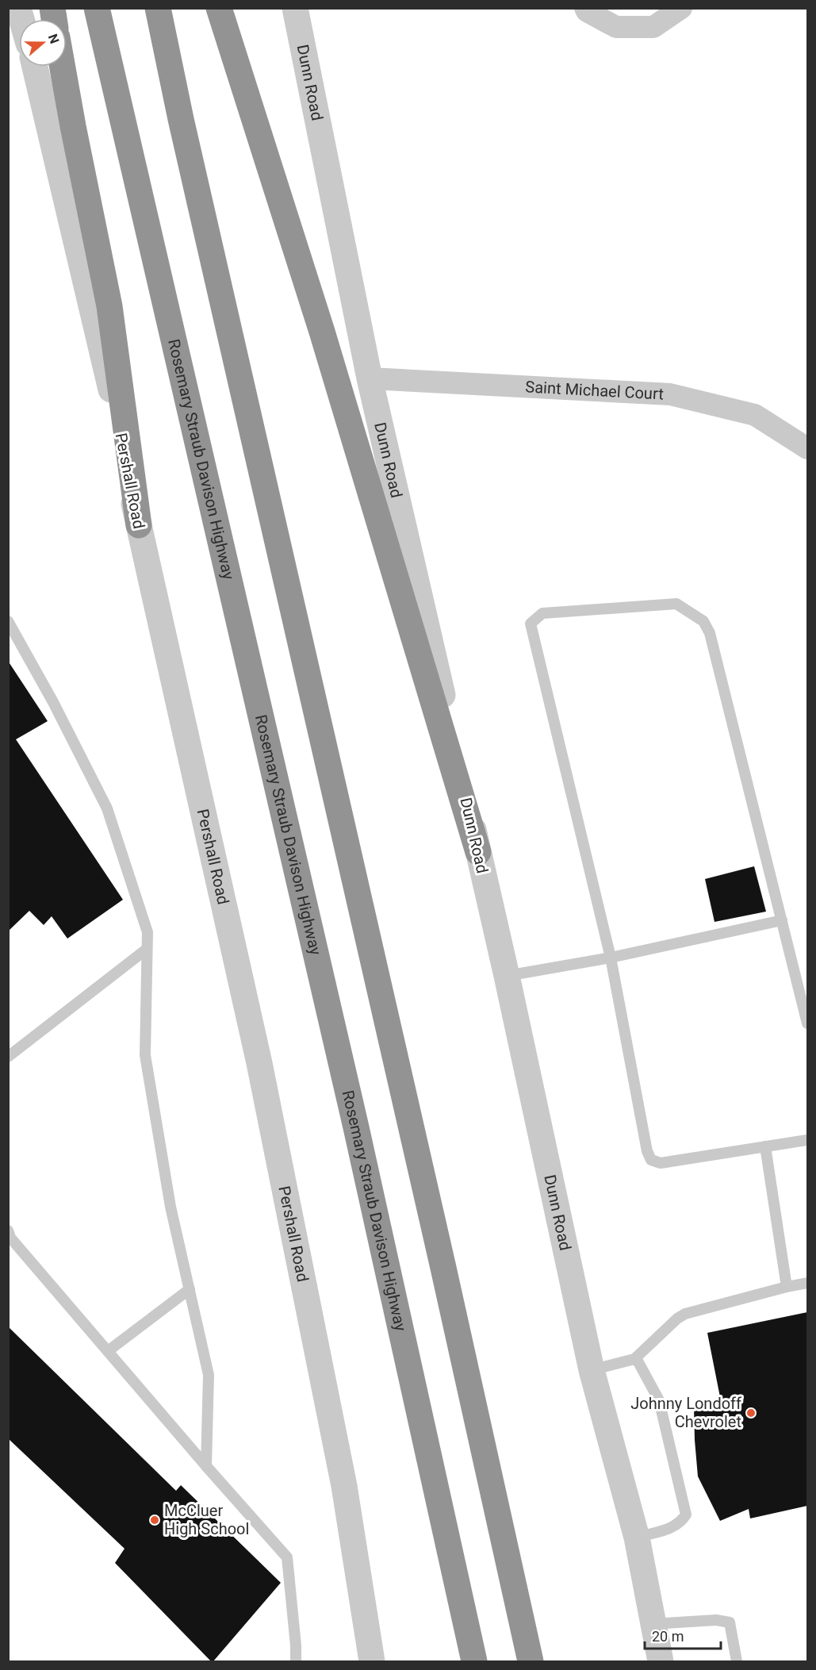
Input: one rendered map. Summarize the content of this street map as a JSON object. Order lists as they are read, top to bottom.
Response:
{
  "streets": {
    "highway": ["Rosemary Straub Davison Highway"],
    "street": ["Dunn Road", "Saint Michael Court", "Pershall Road"]
  },
  "crossings": [
    ["Dunn Road", "Saint Michael Court"]
  ],
  "places": ["Johnny Londoff Chevrolet", "McCluer High School"],
  "scale_bar": "20 m",
  "north": "right"
}
